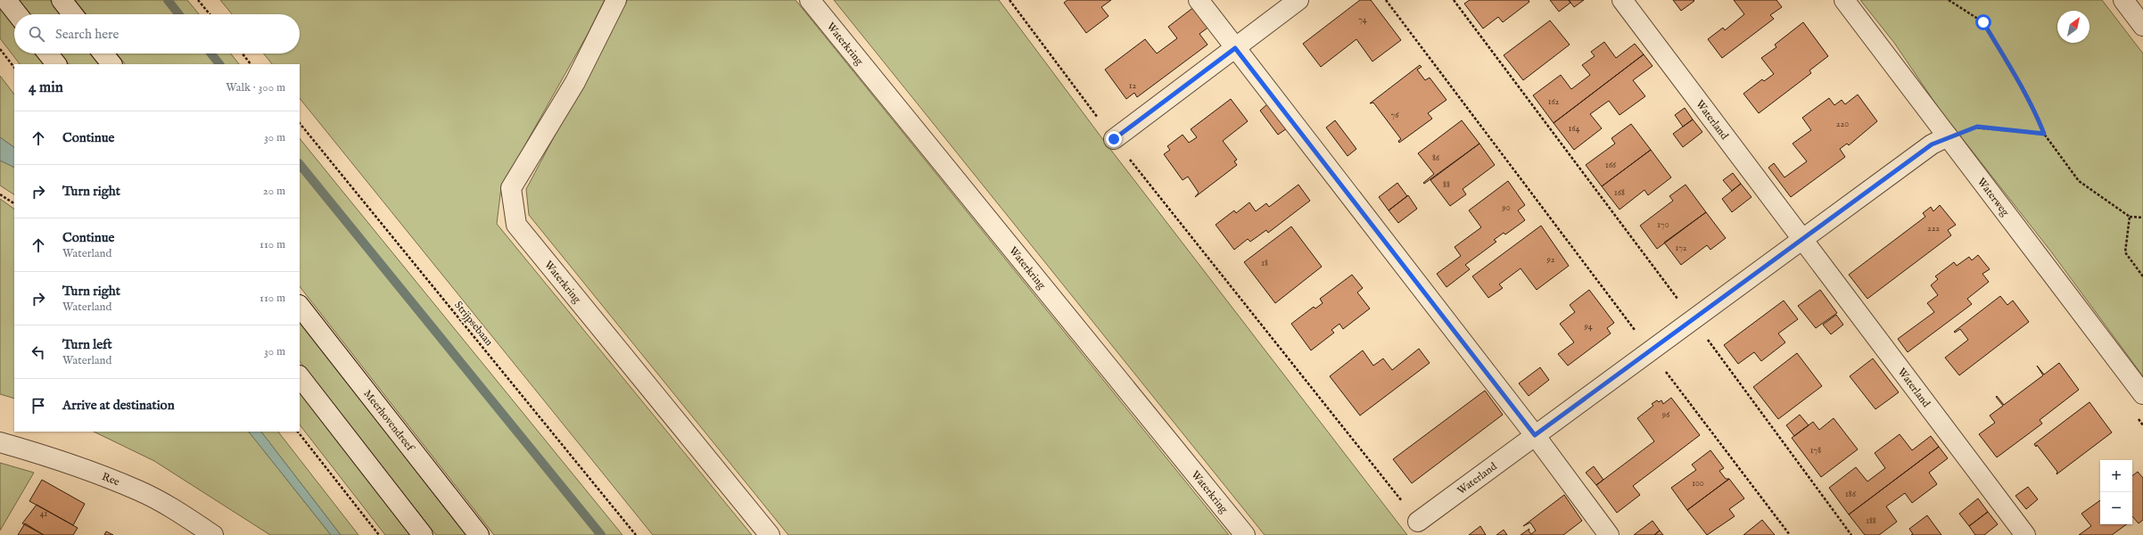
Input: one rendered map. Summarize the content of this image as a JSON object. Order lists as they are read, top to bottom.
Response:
{
  "streets": {
    "street": [
      "Waterkring",
      "Waterland",
      "Waterweg",
      "Meerhovendreef",
      "Ree"
    ],
    "path": ["Strijpsebaan"]
  },
  "crossings": [
    ["Waterland", "Waterweg"]
  ],
  "house_numbers": [
    "74",
    "12",
    "162",
    "76",
    "220",
    "164",
    "86",
    "166",
    "88",
    "168",
    "90",
    "170",
    "222",
    "172",
    "92",
    "18",
    "94",
    "96",
    "178",
    "100",
    "186",
    "41",
    "188"
  ],
  "north": "top right",
  "page": {
    "search": "Search here",
    "heading": ["4 min", "Walk · 300 m"],
    "list": [
      ["Continue", "30 m"],
      ["Turn right", "20 m"],
      ["Continue", "Waterland", "110 m"],
      ["Turn right", "Waterland", "110 m"],
      ["Turn left", "Waterland", "30 m"],
      "Arrive at destination"
    ],
    "map_buttons": ["+", "−"]
  }
}
